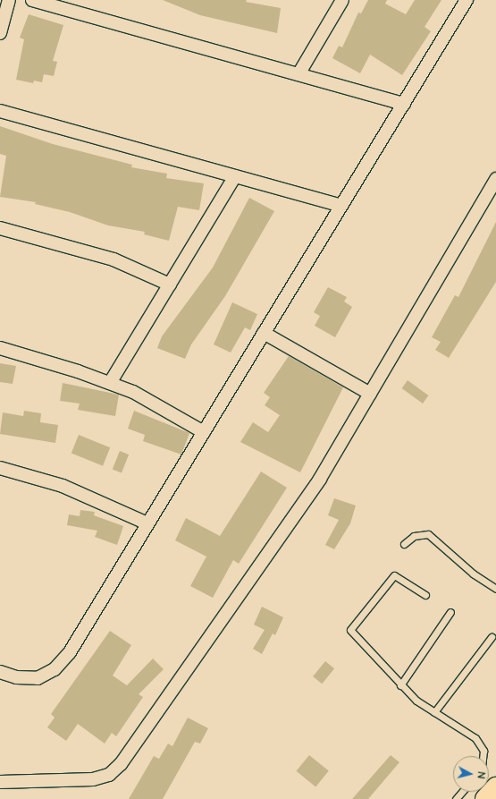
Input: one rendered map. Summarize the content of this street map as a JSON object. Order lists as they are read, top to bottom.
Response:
{
  "north": "right"
}
